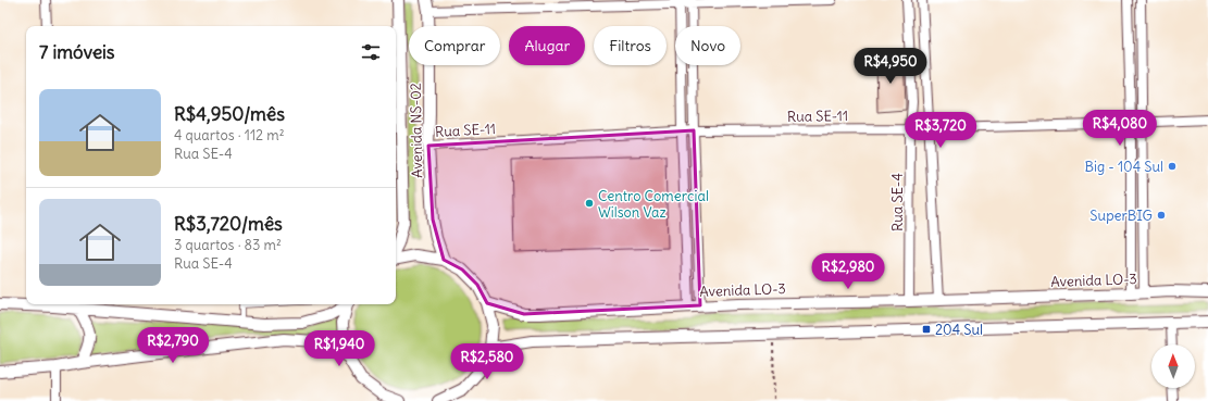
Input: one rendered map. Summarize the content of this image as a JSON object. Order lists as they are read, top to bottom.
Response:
{
  "streets": {
    "street": [
      "Rua SE-11",
      "Avenida NS-02",
      "Rua SE-4",
      "Avenida LO-3"
    ]
  },
  "crossings": [
    ["Rua SE-11", "Avenida NS-02"],
    ["Rua SE-11", "Rua SE-4"],
    ["Rua SE-4", "Avenida LO-3"]
  ],
  "places": {
    "other": ["Big - 104 Sul", "Centro Comercial Wilson Vaz", "SuperBIG"],
    "transit": ["204 Sul"]
  },
  "north": "top",
  "page": {
    "chip": [
      "Comprar",
      "Alugar",
      "Filtros",
      "Novo"
    ],
    "heading": "7 imóveis",
    "price": [
      "R$4,950",
      "R$4,080",
      "R$3,720",
      "R$2,980",
      "R$2,790",
      "R$1,940",
      "R$2,580"
    ],
    "list": [
      {
        "name": "R$4,950/mês",
        "note": "4 quartos · 112 m² · Rua SE-4"
      },
      {
        "name": "R$3,720/mês",
        "note": "3 quartos · 83 m² · Rua SE-4"
      }
    ]
  }
}
